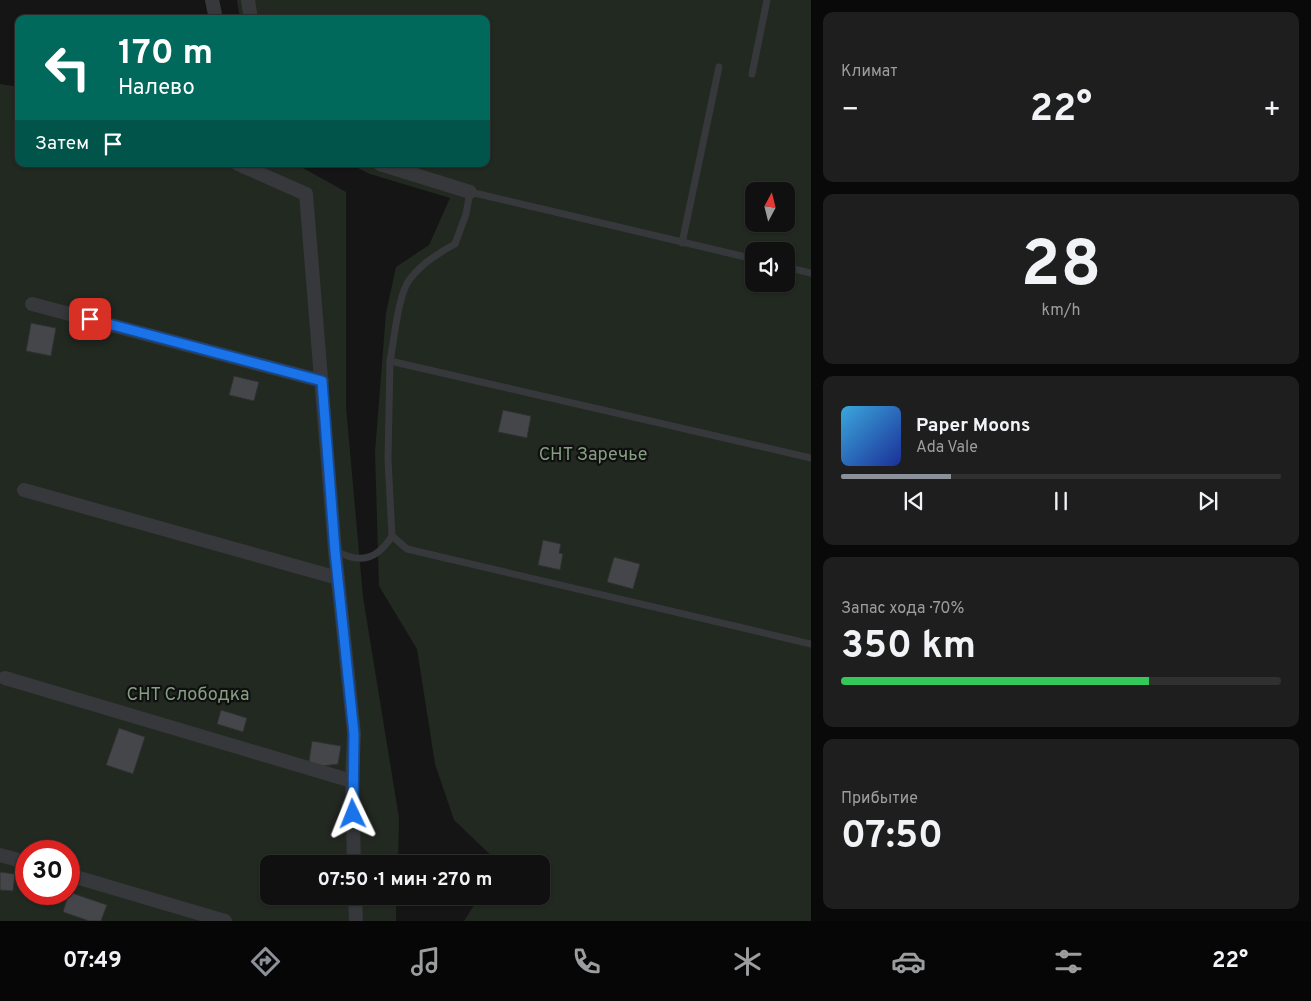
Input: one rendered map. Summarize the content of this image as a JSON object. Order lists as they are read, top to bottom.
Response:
{
  "parks": ["СНТ Заречье", "СНТ Слободка"],
  "north": "top",
  "page": {
    "tile": [
      "Климат",
      ["28", "km/h"],
      ["Запас хода · 70%", "350 km"],
      ["Прибытие", "07:50"]
    ],
    "turn": ["170 m", "Налево"],
    "heat": ["−", "22°", "+"],
    "then": "Затем",
    "song": ["Paper Moons", "Ada Vale"],
    "limit": "30",
    "trip": "07:50 · 1 мин · 270 m",
    "tabs": ["07:49", "22°"]
  }
}
